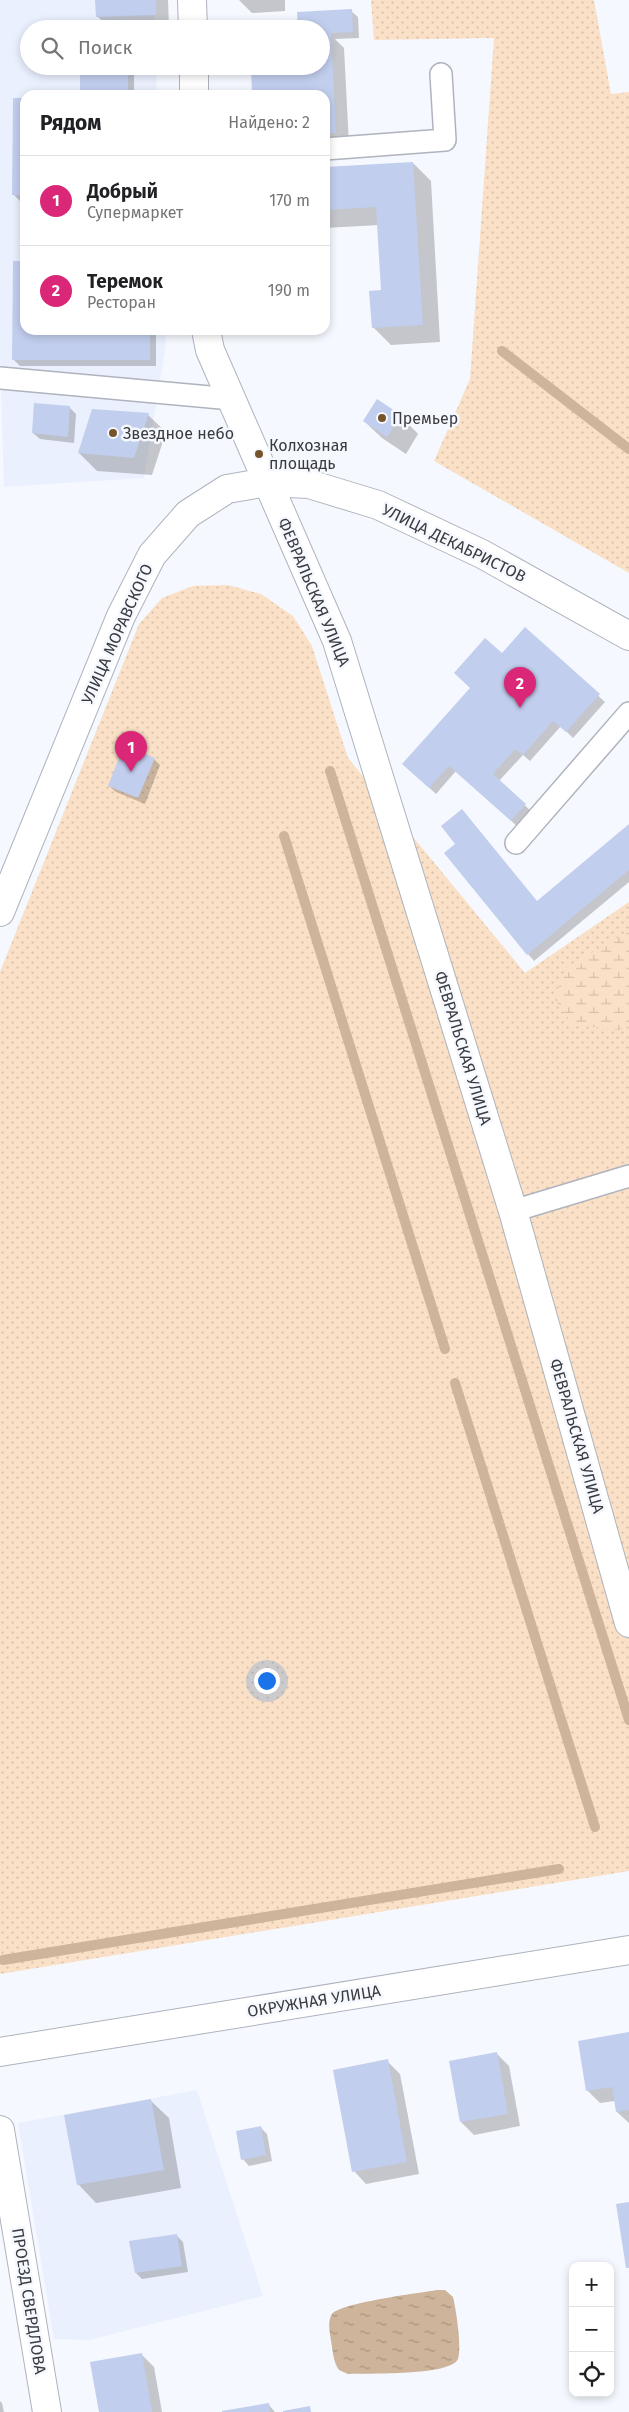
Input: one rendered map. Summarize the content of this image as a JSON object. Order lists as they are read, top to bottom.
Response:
{
  "streets": {
    "street": [
      "УЛИЦА ДЕКАБРИСТОВ",
      "ФЕВРАЛЬСКАЯ УЛИЦА",
      "УЛИЦА МОРАВСКОГО",
      "ОКРУЖНАЯ УЛИЦА",
      "ПРОЕЗД СВЕРДЛОВА"
    ]
  },
  "crossings": [
    ["УЛИЦА ДЕКАБРИСТОВ", "ФЕВРАЛЬСКАЯ УЛИЦА"],
    ["УЛИЦА ДЕКАБРИСТОВ", "УЛИЦА МОРАВСКОГО"],
    ["ФЕВРАЛЬСКАЯ УЛИЦА", "УЛИЦА МОРАВСКОГО"]
  ],
  "places": ["Премьер", "Звездное небо", "Колхозная площадь"],
  "page": {
    "search": "Поиск",
    "heading": ["Рядом", "Найдено: 2"],
    "list": [
      {
        "mark": "1",
        "name": "Добрый",
        "note": "Супермаркет",
        "value": "170 m"
      },
      {
        "mark": "2",
        "name": "Теремок",
        "note": "Ресторан",
        "value": "190 m"
      }
    ],
    "pins": ["2", "1"],
    "map_buttons": ["+", "−"]
  }
}
